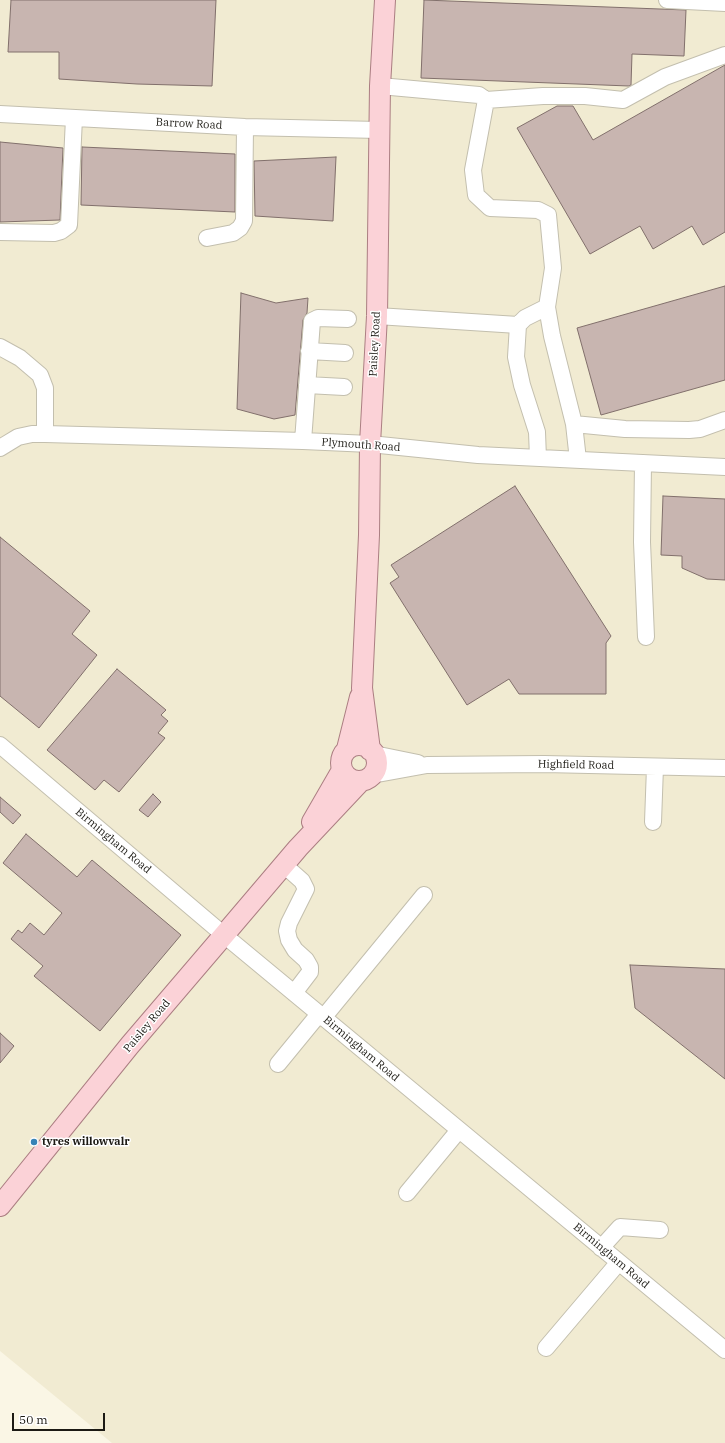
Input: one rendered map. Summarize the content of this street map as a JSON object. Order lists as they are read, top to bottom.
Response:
{
  "streets": {
    "main road": ["Paisley Road"],
    "street": [
      "Barrow Road",
      "Plymouth Road",
      "Highfield Road",
      "Birmingham Road"
    ]
  },
  "crossings": [
    ["Barrow Road", "Paisley Road"],
    ["Paisley Road", "Plymouth Road"],
    ["Paisley Road", "Highfield Road"],
    ["Paisley Road", "Birmingham Road"]
  ],
  "places": ["tyres willowvalr"],
  "scale_bar": "50 m"
}
